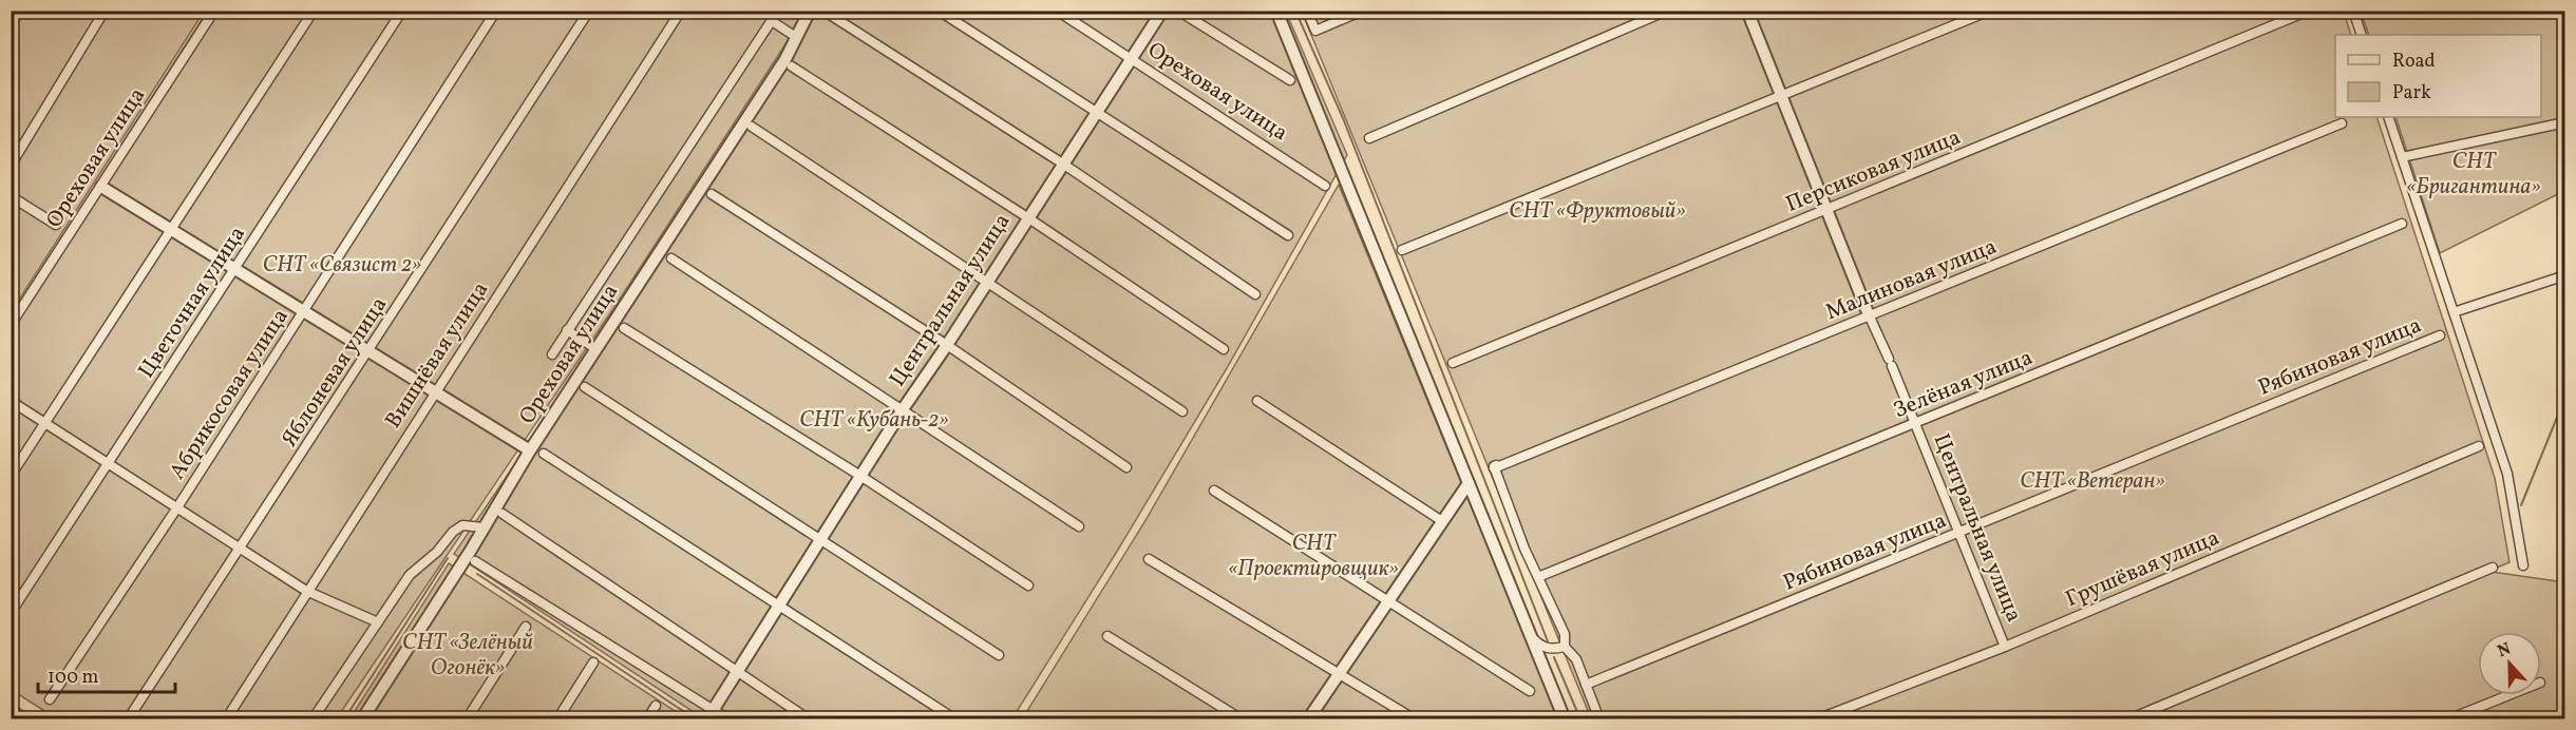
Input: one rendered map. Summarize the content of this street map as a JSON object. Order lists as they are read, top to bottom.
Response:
{
  "streets": {
    "street": [
      "Ореховая улица",
      "Персиковая улица",
      "Малиновая улица",
      "Центральная улица",
      "Цветочная улица",
      "Вишнёвая улица",
      "Рябиновая улица",
      "Яблоневая улица",
      "Зелёная улица",
      "Абрикосовая улица",
      "Грушёвая улица"
    ]
  },
  "crossings": [
    ["Ореховая улица", "Центральная улица"],
    ["Малиновая улица", "Центральная улица"],
    ["Центральная улица", "Рябиновая улица"],
    ["Центральная улица", "Зелёная улица"],
    ["Центральная улица", "Грушёвая улица"]
  ],
  "parks": [
    "СНТ «Бригантина»",
    "СНТ «Фруктовый»",
    "СНТ «Связист 2»",
    "СНТ «Кубань-2»",
    "СНТ «Ветеран»",
    "СНТ «Проектировщик»",
    "СНТ «Зелёный Огонёк»"
  ],
  "legend": ["Road", "Park"],
  "scale_bar": "100 m",
  "north": "top"
}
